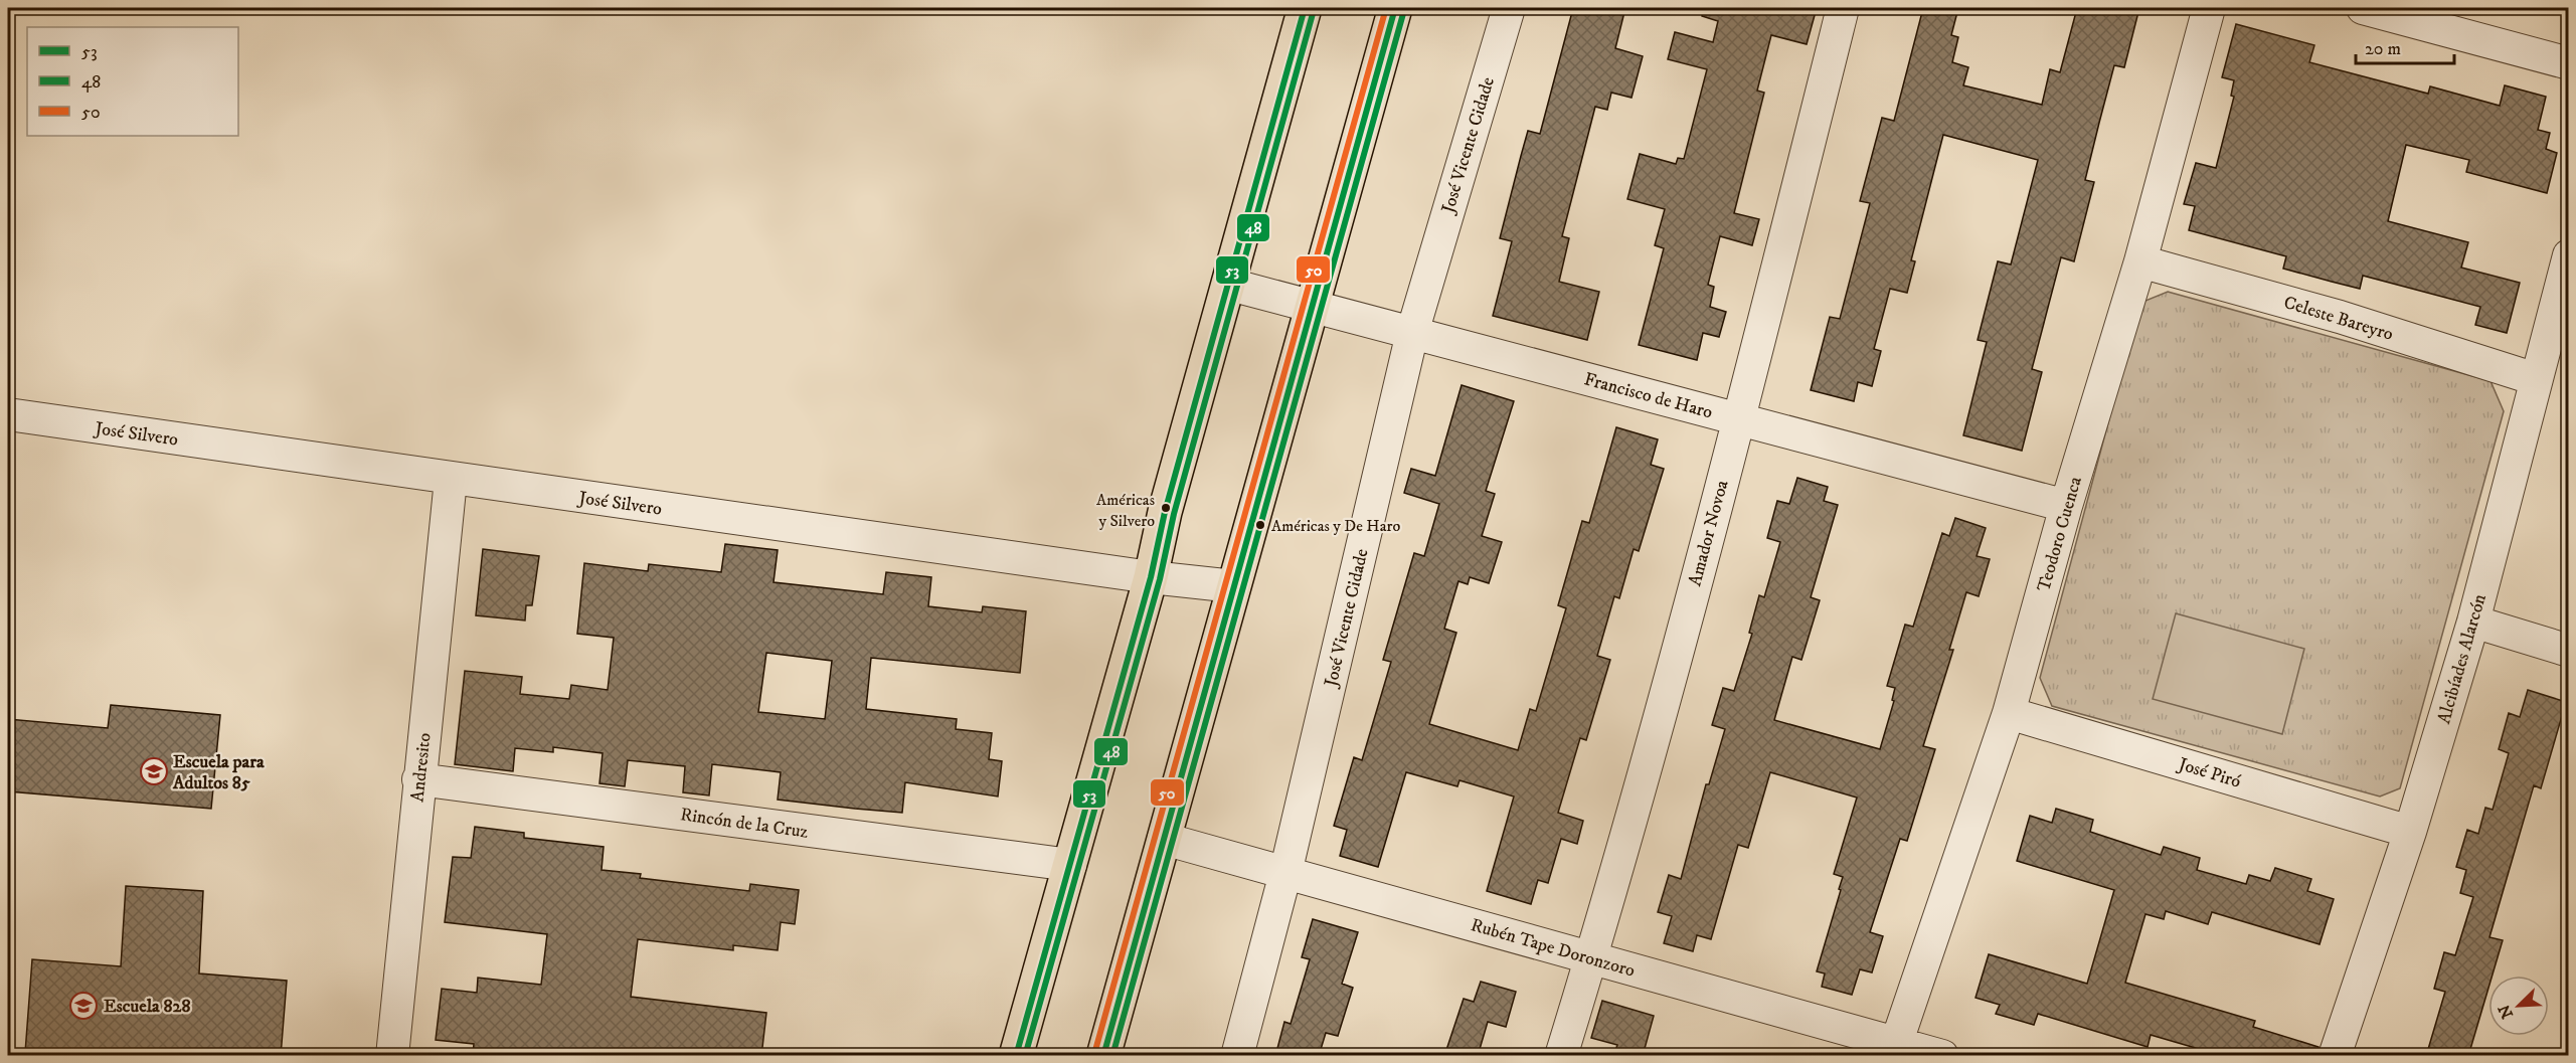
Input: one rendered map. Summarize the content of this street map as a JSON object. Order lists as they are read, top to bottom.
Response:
{
  "streets": {
    "street": [
      "José Vicente Cidade",
      "Celeste Bareyro",
      "Francisco de Haro",
      "José Silvero",
      "Amador Novoa",
      "Teodoro Cuenca",
      "Alcibíades Alarcón",
      "Andresito",
      "José Piró",
      "Rincón de la Cruz",
      "Rubén Tape Doronzoro"
    ]
  },
  "crossings": [
    ["José Vicente Cidade", "Francisco de Haro"],
    ["José Vicente Cidade", "Rubén Tape Doronzoro"],
    ["Celeste Bareyro", "Teodoro Cuenca"],
    ["Celeste Bareyro", "Alcibíades Alarcón"],
    ["Francisco de Haro", "Amador Novoa"],
    ["Francisco de Haro", "Teodoro Cuenca"],
    ["José Silvero", "Andresito"],
    ["Amador Novoa", "Rubén Tape Doronzoro"],
    ["Teodoro Cuenca", "José Piró"],
    ["Teodoro Cuenca", "Rubén Tape Doronzoro"],
    ["Alcibíades Alarcón", "José Piró"],
    ["Andresito", "Rincón de la Cruz"]
  ],
  "places": {
    "other": ["Américas y Silvero", "Américas y De Haro"],
    "school or university": ["Escuela para Adultos 85", "Escuela 828"]
  },
  "lines": ["transit line 53", "transit line 50", "transit line 48"],
  "legend": ["53", "48", "50"],
  "scale_bar": "20 m",
  "north": "bottom left"
}
